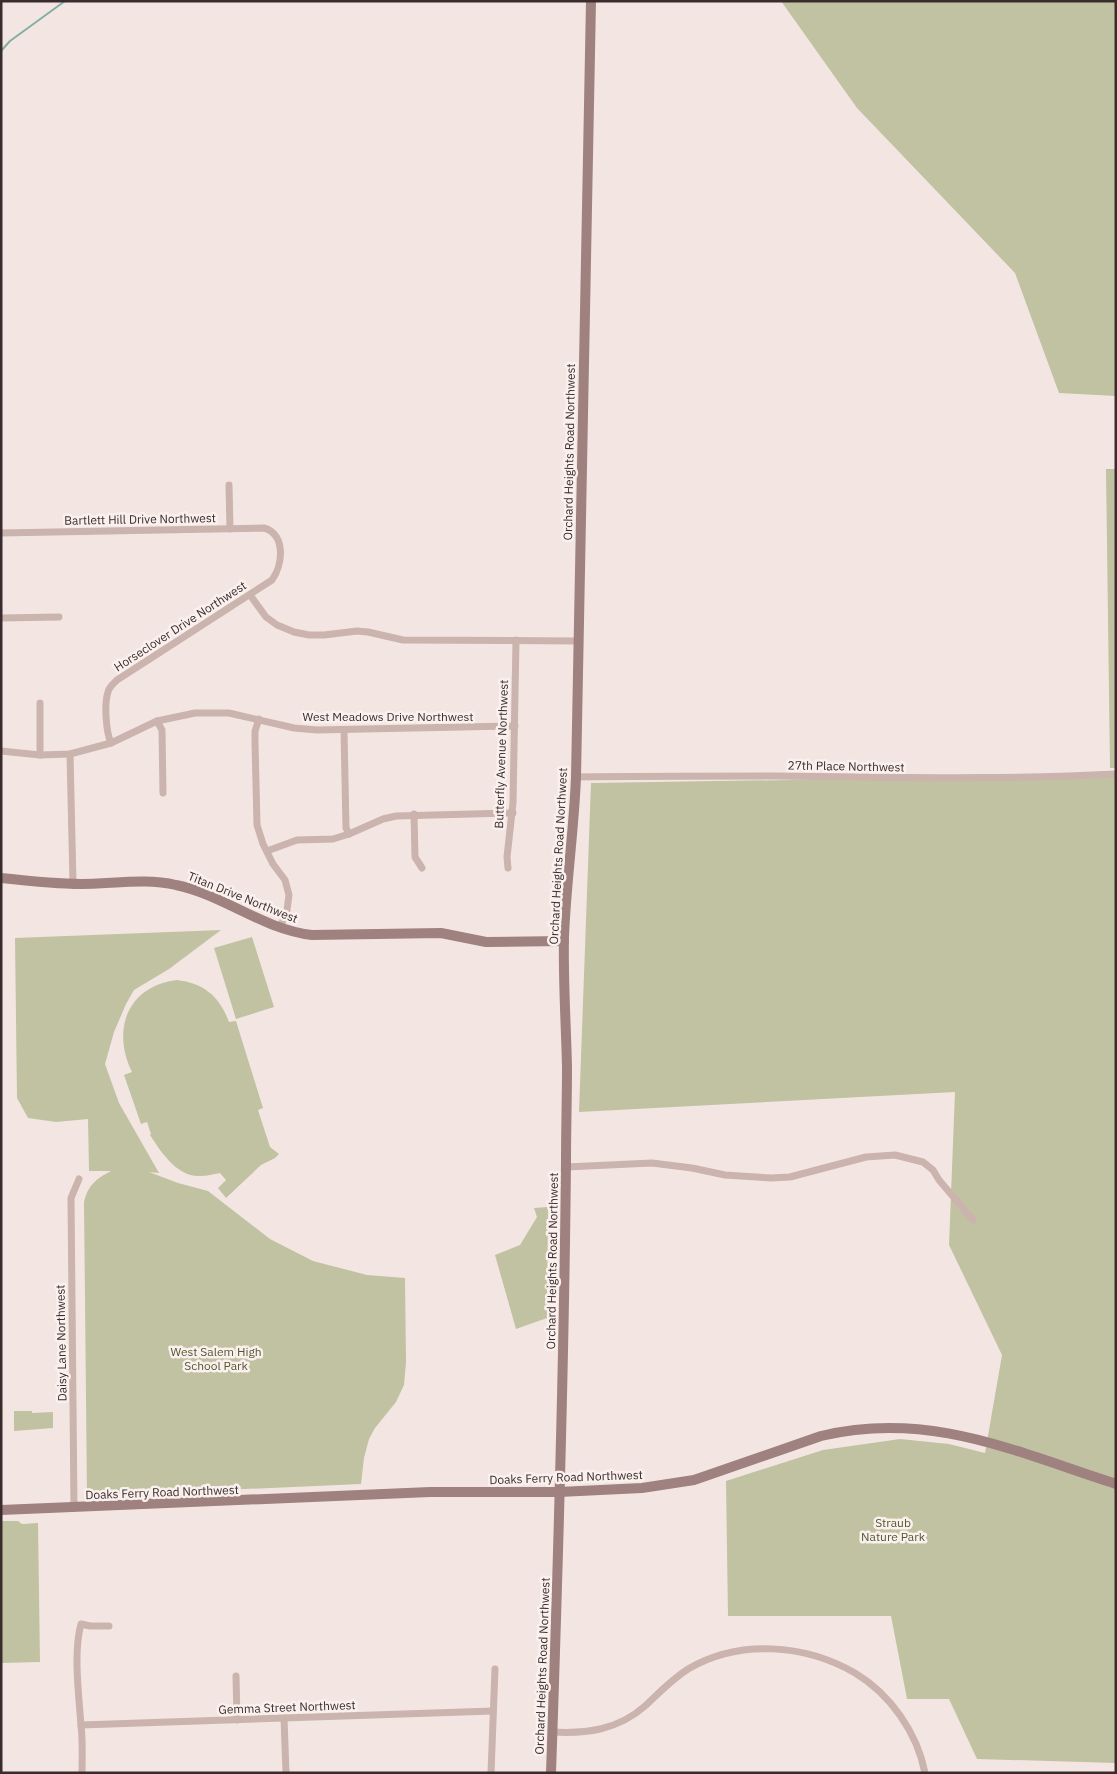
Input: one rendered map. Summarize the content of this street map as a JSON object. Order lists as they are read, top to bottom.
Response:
{
  "streets": {
    "street": [
      "Orchard Heights Road Northwest",
      "Bartlett Hill Drive Northwest",
      "Horseclover Drive Northwest",
      "West Meadows Drive Northwest",
      "Butterfly Avenue Northwest",
      "27th Place Northwest",
      "Titan Drive Northwest",
      "Daisy Lane Northwest",
      "Doaks Ferry Road Northwest",
      "Gemma Street Northwest"
    ]
  },
  "crossings": [
    ["Orchard Heights Road Northwest", "27th Place Northwest"],
    ["Orchard Heights Road Northwest", "Titan Drive Northwest"],
    ["Orchard Heights Road Northwest", "Doaks Ferry Road Northwest"],
    ["Bartlett Hill Drive Northwest", "Horseclover Drive Northwest"],
    ["Horseclover Drive Northwest", "West Meadows Drive Northwest"],
    ["West Meadows Drive Northwest", "Butterfly Avenue Northwest"],
    ["Daisy Lane Northwest", "Doaks Ferry Road Northwest"]
  ],
  "parks": ["West Salem High School Park", "Straub Nature Park"]
}
